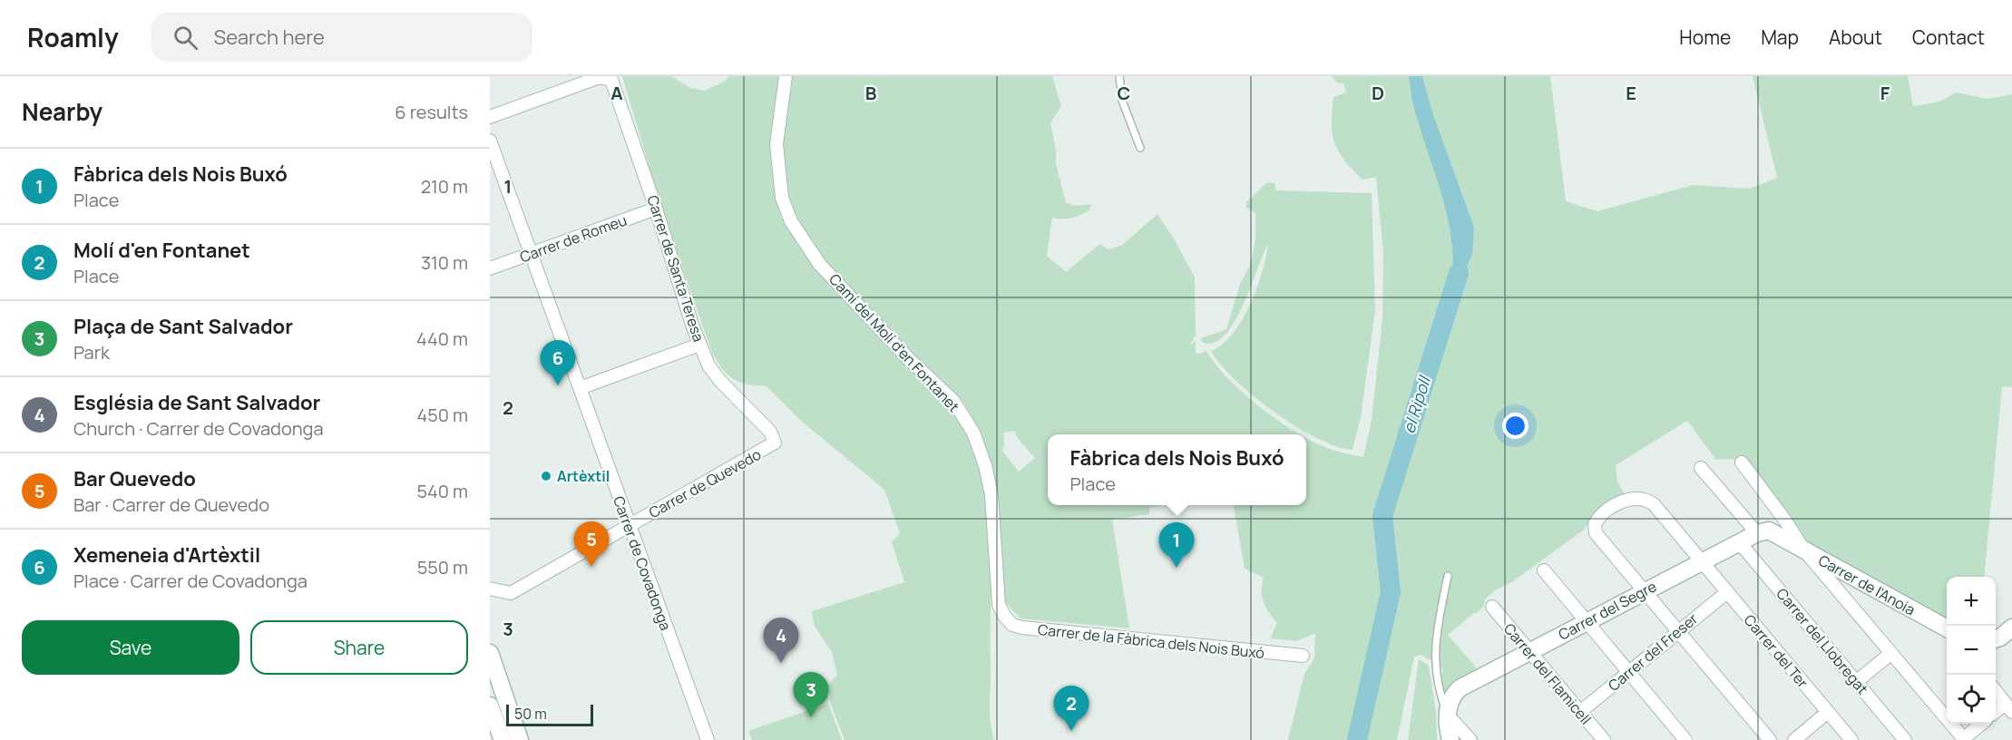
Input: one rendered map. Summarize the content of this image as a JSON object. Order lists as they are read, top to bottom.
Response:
{
  "streets": {
    "street": [
      "Carrer de Romeu",
      "Carrer de Santa Teresa",
      "Camí del Molí d'en Fontanet",
      "Carrer de Quevedo",
      "Carrer de Covadonga",
      "Carrer de l'Anoia",
      "Carrer del Segre",
      "Carrer de la Fàbrica dels Nois Buxó",
      "Carrer del Llobregat",
      "Carrer del Ter",
      "Carrer del Freser",
      "Carrer del Flamicell"
    ]
  },
  "crossings": [
    ["Carrer de Romeu", "Carrer de Santa Teresa"],
    ["Carrer de Romeu", "Carrer de Covadonga"],
    ["Carrer de Santa Teresa", "Carrer de Quevedo"],
    ["Camí del Molí d'en Fontanet", "Carrer de la Fàbrica dels Nois Buxó"],
    ["Carrer de Quevedo", "Carrer de Covadonga"],
    ["Carrer de l'Anoia", "Carrer del Segre"],
    ["Carrer del Segre", "Carrer del Llobregat"],
    ["Carrer del Segre", "Carrer del Ter"],
    ["Carrer del Segre", "Carrer del Flamicell"],
    ["Carrer del Ter", "Carrer del Freser"],
    ["Carrer del Freser", "Carrer del Flamicell"]
  ],
  "water": ["el Ripoll"],
  "places": ["Artèxtil"],
  "scale_bar": "50 m",
  "page": {
    "header": "Roamly",
    "search": "Search here",
    "nav": [
      "Home",
      "Map",
      "About",
      "Contact"
    ],
    "heading": ["Nearby", "6 results"],
    "list": [
      {
        "mark": "1",
        "name": "Fàbrica dels Nois Buxó",
        "note": "Place",
        "value": "210 m"
      },
      {
        "mark": "2",
        "name": "Molí d'en Fontanet",
        "note": "Place",
        "value": "310 m"
      },
      {
        "mark": "3",
        "name": "Plaça de Sant Salvador",
        "note": "Park",
        "value": "440 m"
      },
      {
        "mark": "4",
        "name": "Església de Sant Salvador",
        "note": "Church · Carrer de Covadonga",
        "value": "450 m"
      },
      {
        "mark": "5",
        "name": "Bar Quevedo",
        "note": "Bar · Carrer de Quevedo",
        "value": "540 m"
      },
      {
        "mark": "6",
        "name": "Xemeneia d'Artèxtil",
        "note": "Place · Carrer de Covadonga",
        "value": "550 m"
      }
    ],
    "pins": [
      "6",
      "5",
      "1",
      "4",
      "3",
      "2"
    ],
    "popup": ["Fàbrica dels Nois Buxó", "Place"],
    "map_buttons": ["+", "−"],
    "buttons": ["Save", "Share"],
    "scale": "50 m"
  },
  "grid": {
    "columns": [
      "A",
      "B",
      "C",
      "D",
      "E",
      "F"
    ],
    "rows": ["1", "2", "3"]
  }
}
